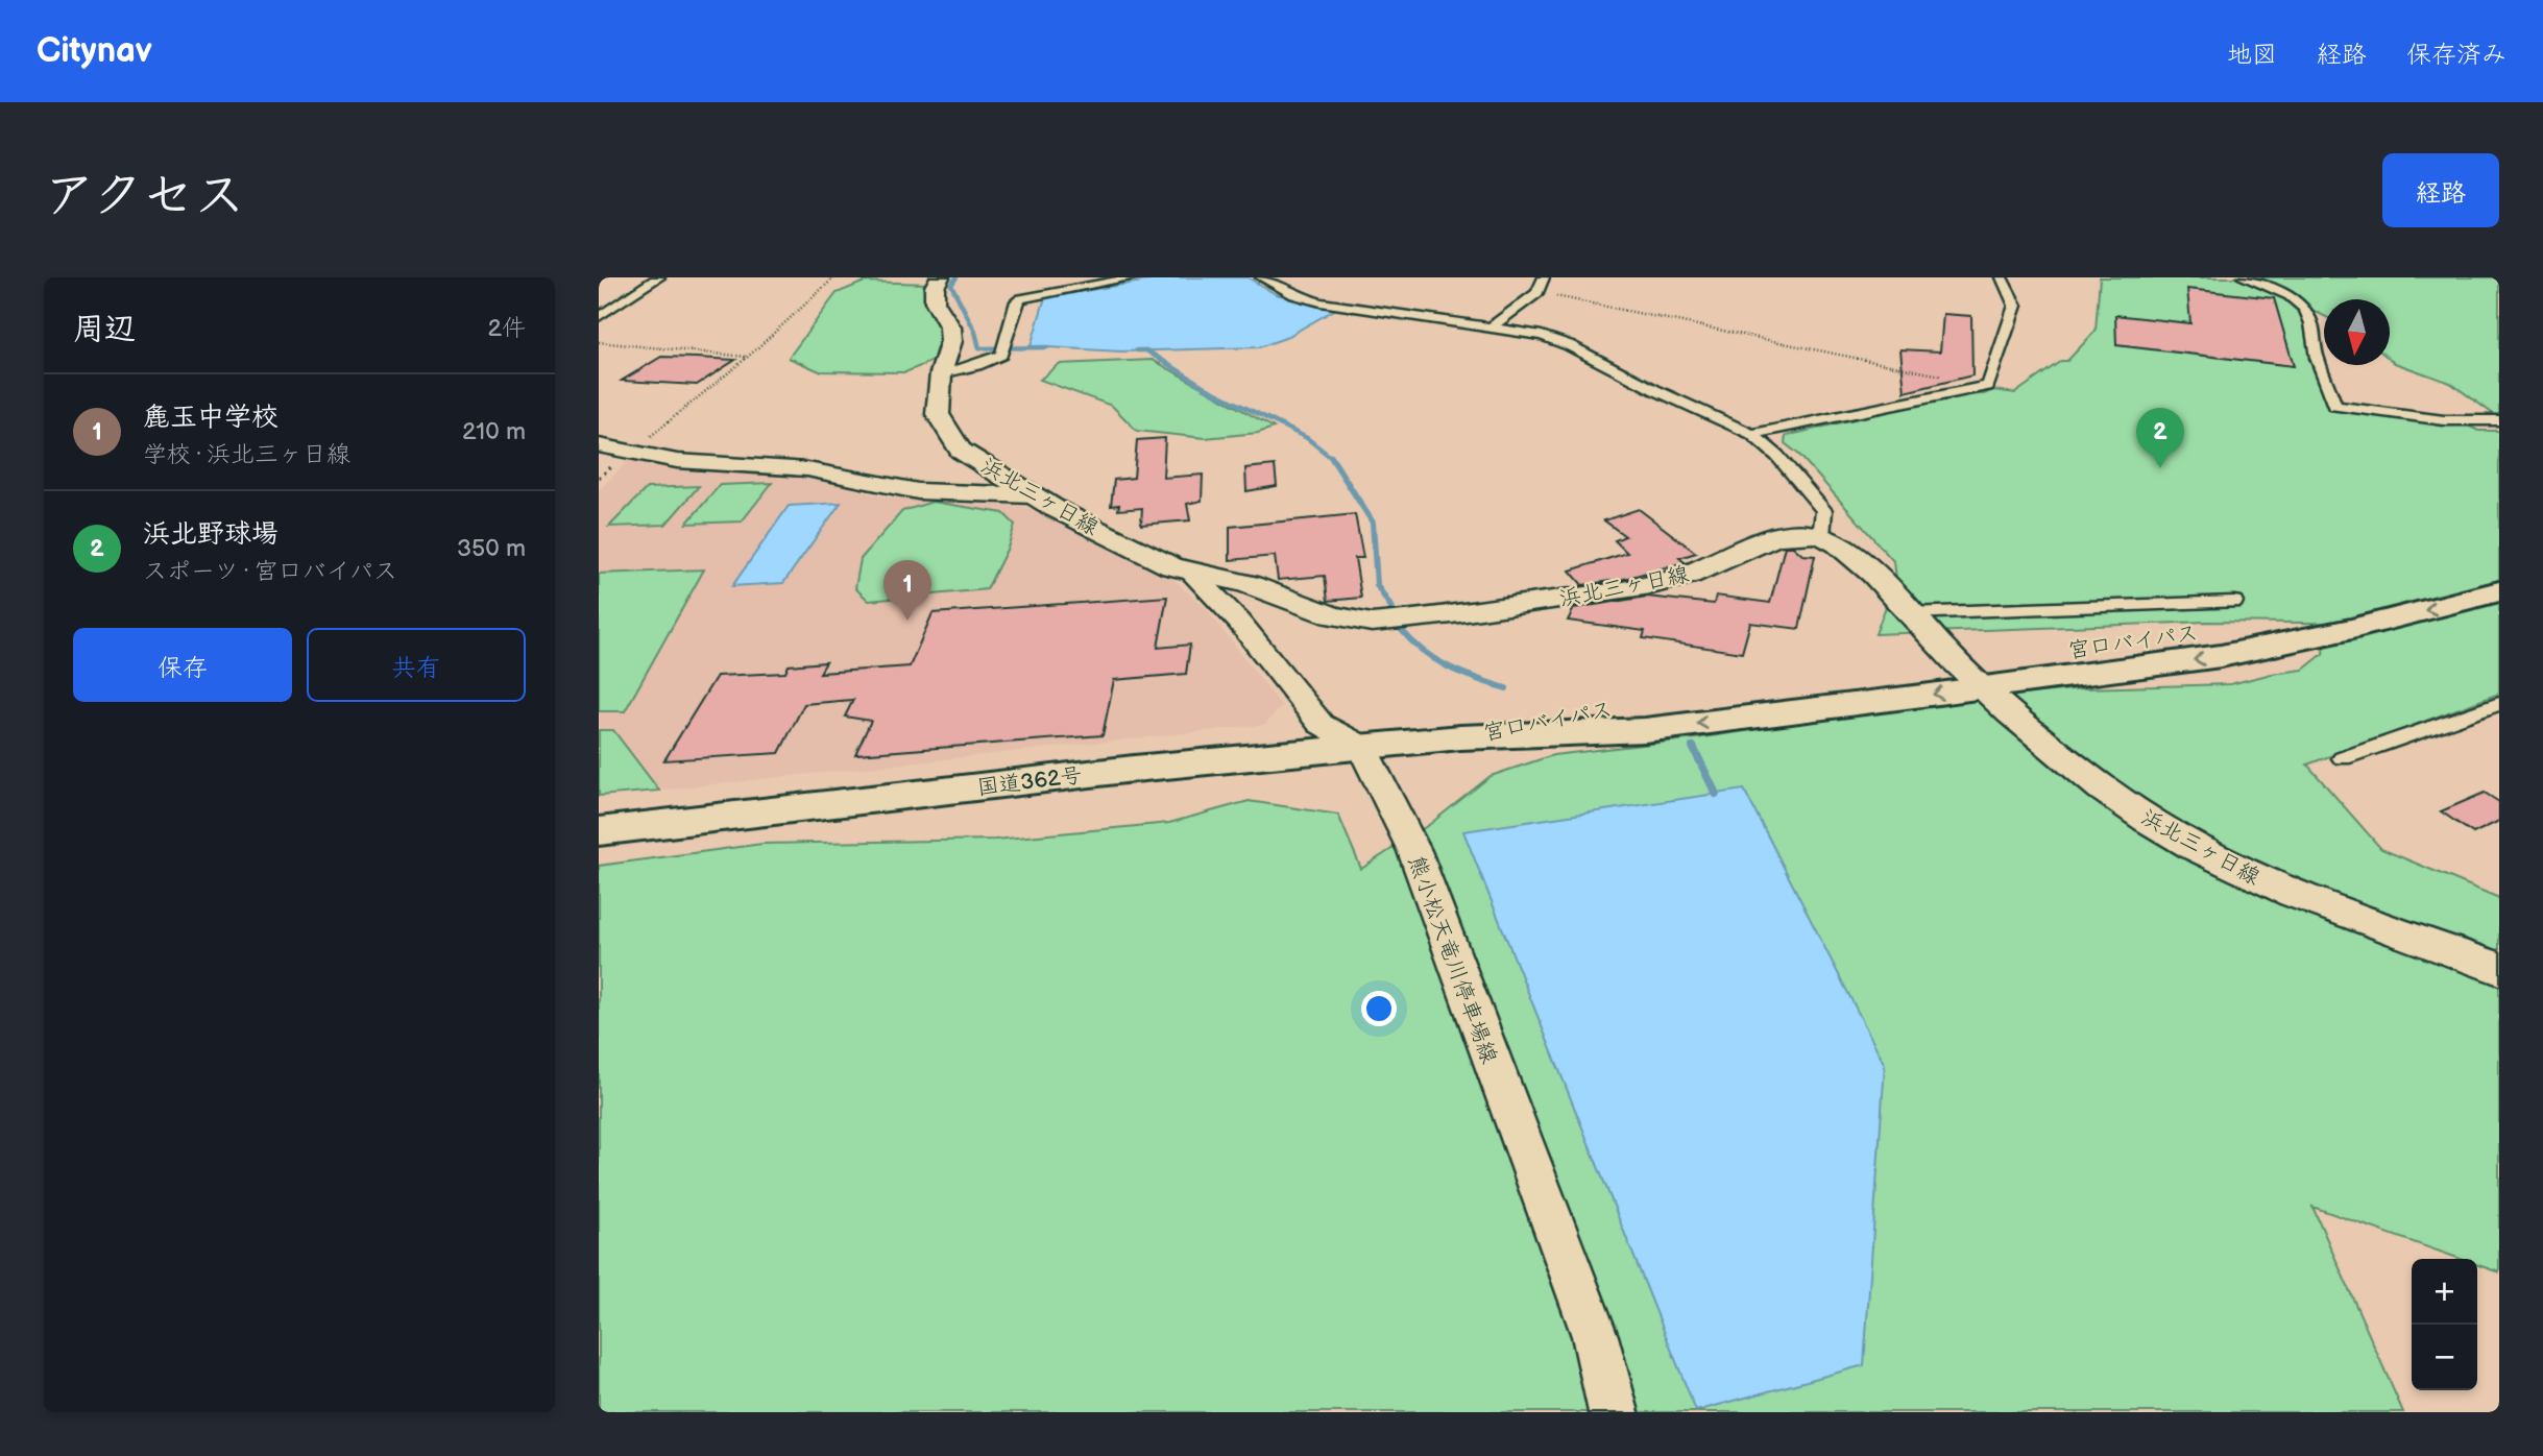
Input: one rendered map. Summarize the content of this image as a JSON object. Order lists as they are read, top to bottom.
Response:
{
  "streets": {
    "highway": ["宮口バイパス", "国道362号"],
    "main road": ["浜北三ヶ日線", "熊小松天竜川停車場線"]
  },
  "crossings": [
    ["浜北三ヶ日線", "宮口バイパス"],
    ["宮口バイパス", "国道362号"],
    ["国道362号", "熊小松天竜川停車場線"]
  ],
  "north": "bottom",
  "page": {
    "header": "Citynav",
    "nav": ["地図", "経路", "保存済み"],
    "title": "アクセス",
    "buttons": [
      "経路",
      ["保存", "共有"]
    ],
    "heading": ["周辺", "2件"],
    "list": [
      {
        "mark": "1",
        "name": "麁玉中学校",
        "note": "学校 · 浜北三ヶ日線",
        "value": "210 m"
      },
      {
        "mark": "2",
        "name": "浜北野球場",
        "note": "スポーツ · 宮口バイパス",
        "value": "350 m"
      }
    ],
    "pins": ["2", "1"],
    "map_buttons": ["+", "−"]
  }
}
